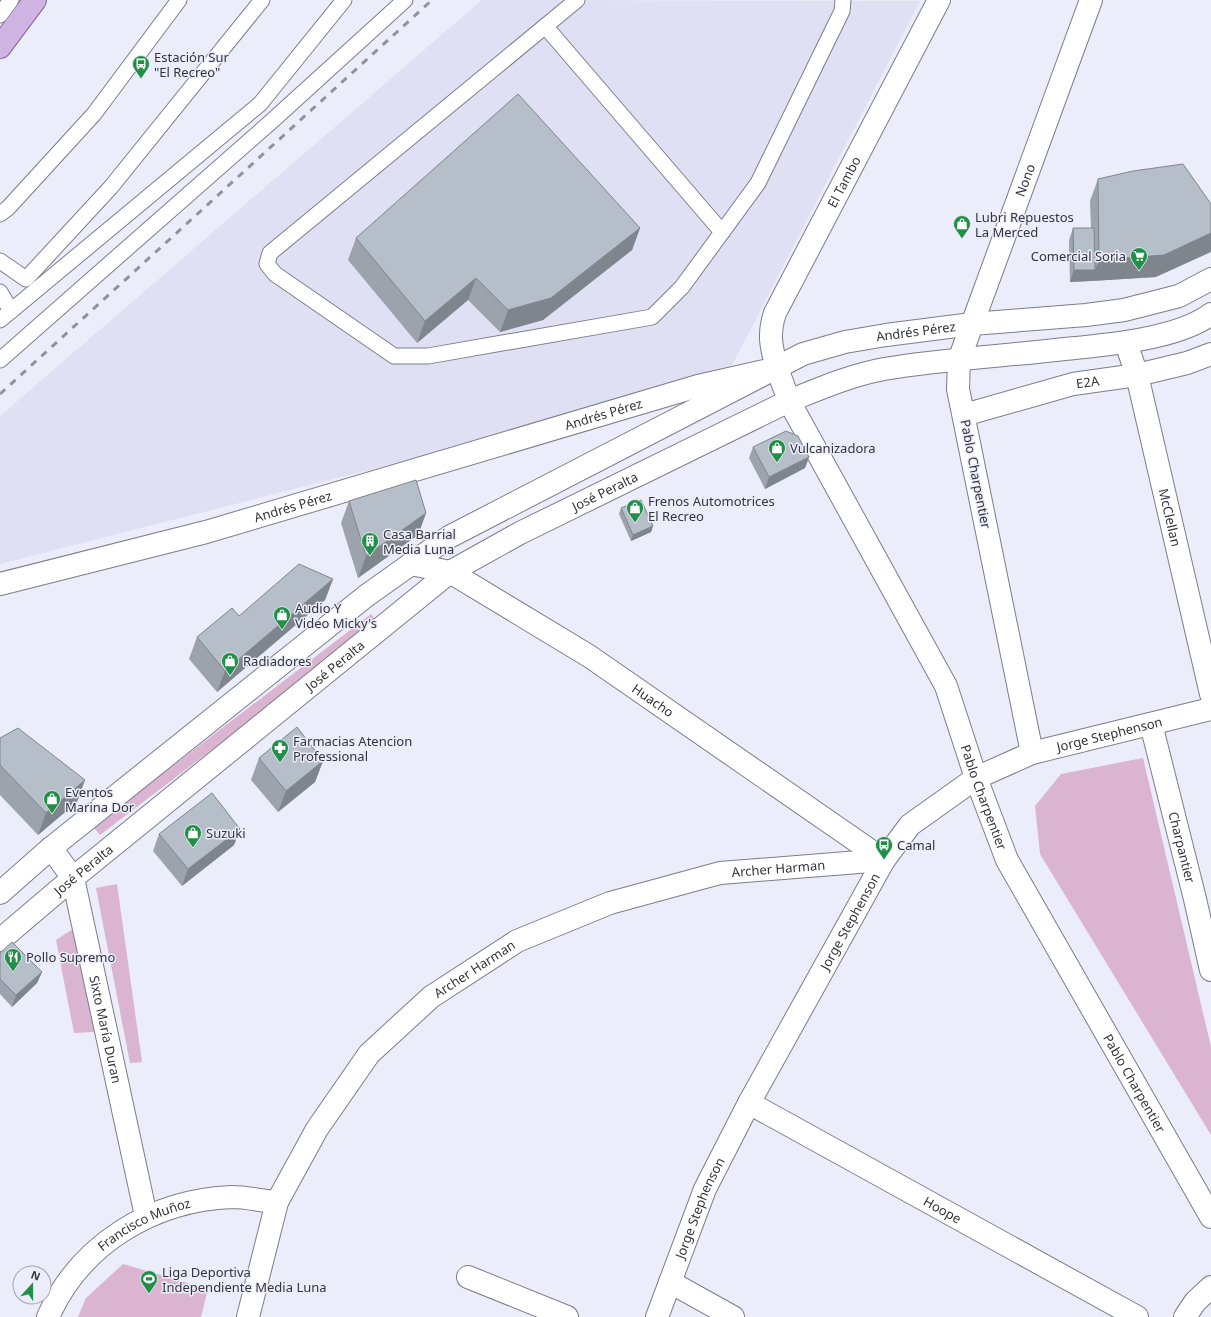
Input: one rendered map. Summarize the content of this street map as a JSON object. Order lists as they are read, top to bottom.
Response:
{
  "streets": {
    "street": [
      "Nono",
      "El Tambo",
      "Andrés Pérez",
      "E2A",
      "Pablo Charpentier",
      "José Peralta",
      "McClellan",
      "Huacho",
      "Jorge Stephenson",
      "Charpantier",
      "Archer Harman",
      "Sixto María Duran",
      "Hoope",
      "Francisco Muñoz"
    ]
  },
  "crossings": [
    ["Nono", "Andrés Pérez"],
    ["Nono", "Pablo Charpentier"],
    ["El Tambo", "Andrés Pérez"],
    ["El Tambo", "Pablo Charpentier"],
    ["Andrés Pérez", "Pablo Charpentier"],
    ["E2A", "Pablo Charpentier"],
    ["E2A", "McClellan"],
    ["Pablo Charpentier", "José Peralta"],
    ["Pablo Charpentier", "Jorge Stephenson"],
    ["José Peralta", "Huacho"],
    ["José Peralta", "Sixto María Duran"],
    ["Huacho", "Jorge Stephenson"],
    ["Huacho", "Archer Harman"],
    ["Jorge Stephenson", "Charpantier"],
    ["Jorge Stephenson", "Archer Harman"],
    ["Jorge Stephenson", "Hoope"],
    ["Archer Harman", "Francisco Muñoz"],
    ["Sixto María Duran", "Francisco Muñoz"]
  ],
  "places": {
    "bus stop": ["Estación Sur \"El Recreo\"", "Camal"],
    "shop": [
      "Lubri Repuestos La Merced",
      "Vulcanizadora",
      "Frenos Automotrices El Recreo",
      "Audio Y Video Micky's",
      "Radiadores",
      "Eventos Marina Dor",
      "Suzuki"
    ],
    "supermarket": ["Comercial Soria"],
    "building": ["Casa Barrial Media Luna"],
    "pharmacy": ["Farmacias Atencion Professional"],
    "restaurant": ["Pollo Supremo"],
    "sports": ["Liga Deportiva Independiente Media Luna"]
  },
  "north": "top"
}
